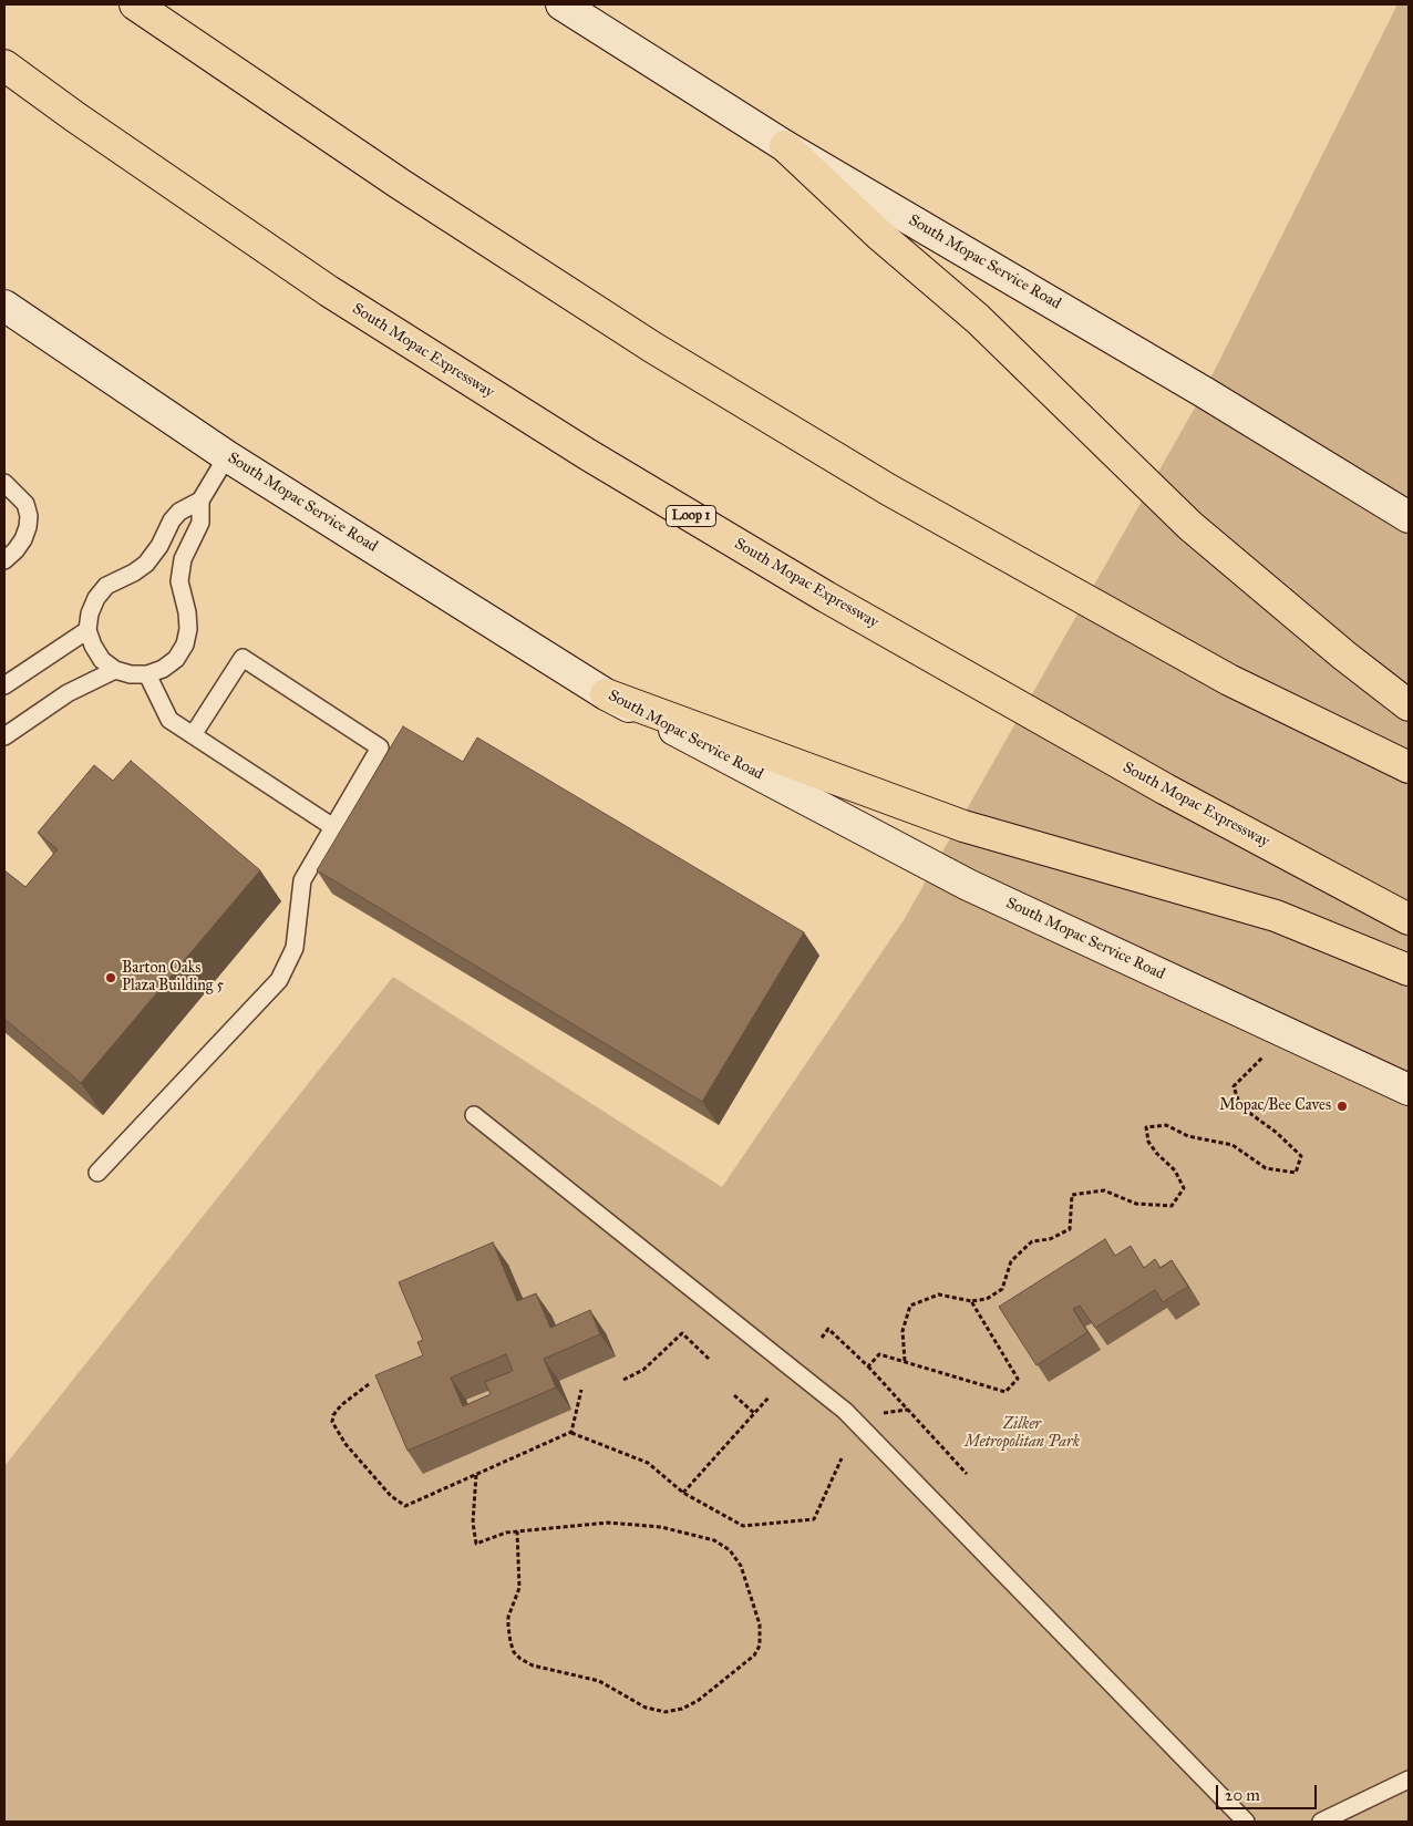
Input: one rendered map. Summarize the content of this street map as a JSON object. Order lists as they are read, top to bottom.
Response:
{
  "streets": {
    "highway": ["South Mopac Expressway", "Loop 1"],
    "main road": ["South Mopac Service Road"]
  },
  "parks": ["Zilker Metropolitan Park"],
  "places": ["Barton Oaks Plaza Building 5", "Mopac/Bee Caves"],
  "scale_bar": "20 m"
}
